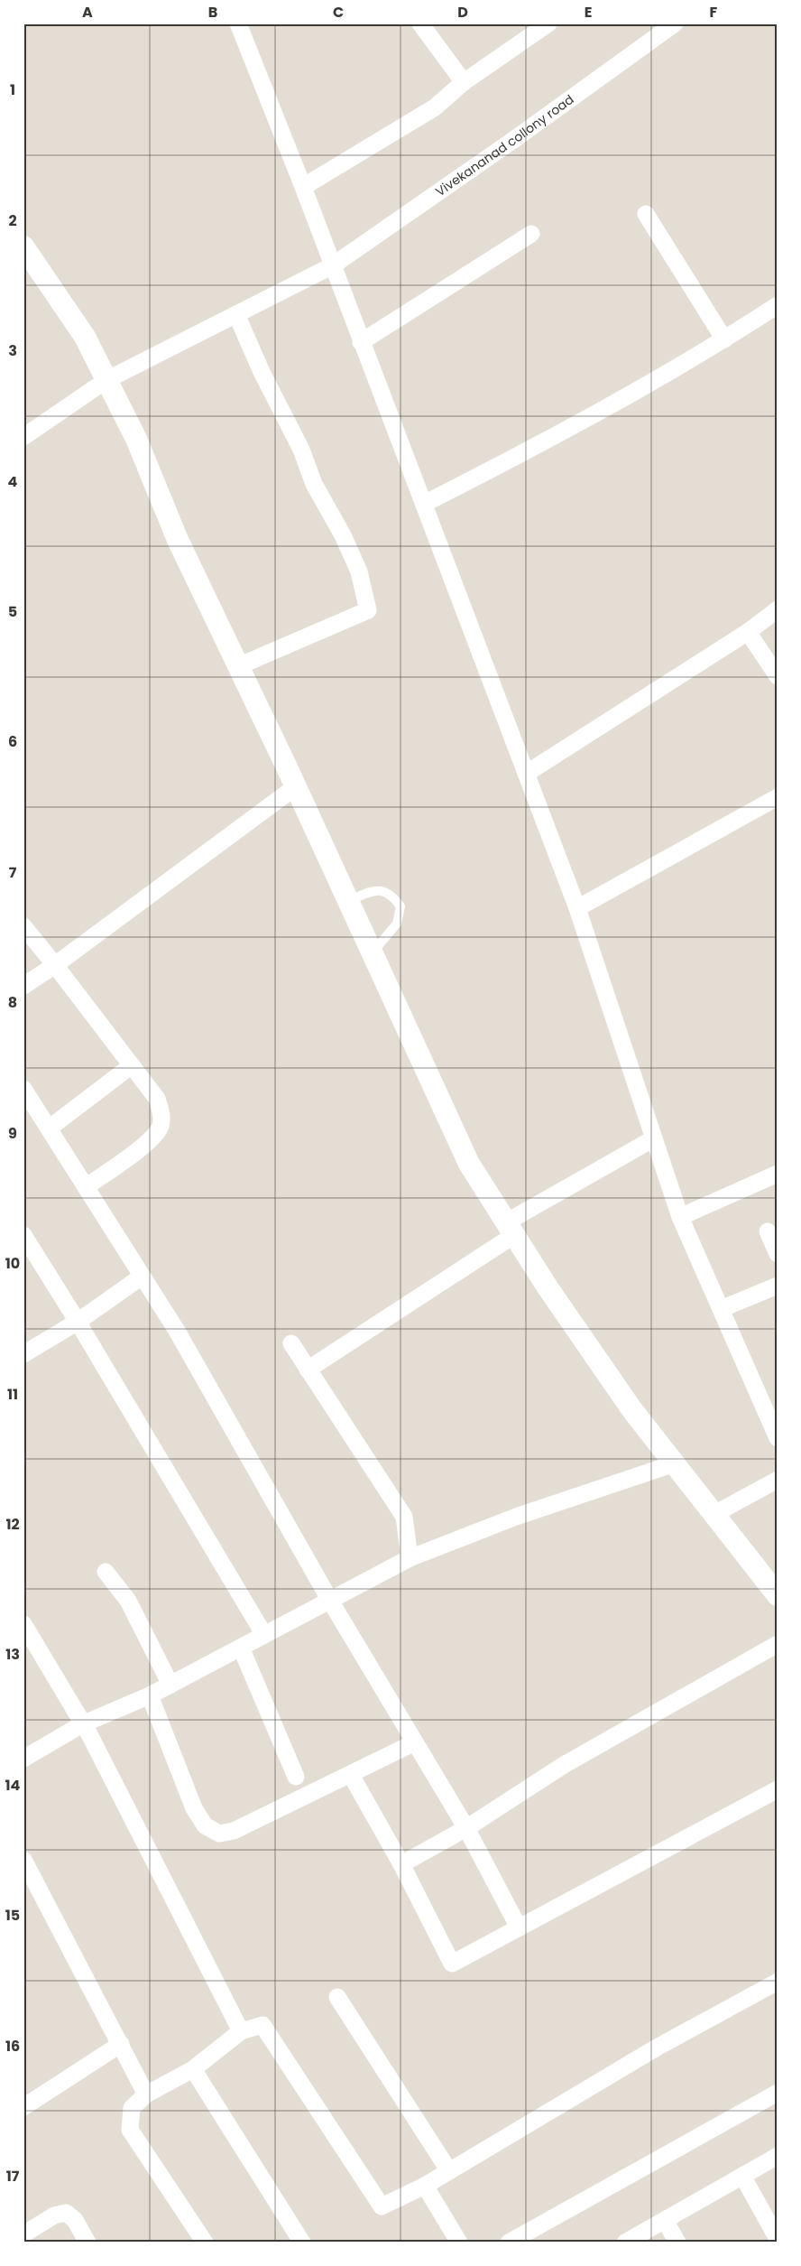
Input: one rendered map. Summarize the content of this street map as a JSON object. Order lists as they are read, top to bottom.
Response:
{
  "streets": {
    "street": ["Vivekananad collony road"]
  },
  "grid": {
    "columns": [
      "A",
      "B",
      "C",
      "D",
      "E",
      "F"
    ],
    "rows": [
      "1",
      "2",
      "3",
      "4",
      "5",
      "6",
      "7",
      "8",
      "9",
      "10",
      "11",
      "12",
      "13",
      "14",
      "15",
      "16",
      "17"
    ]
  }
}
